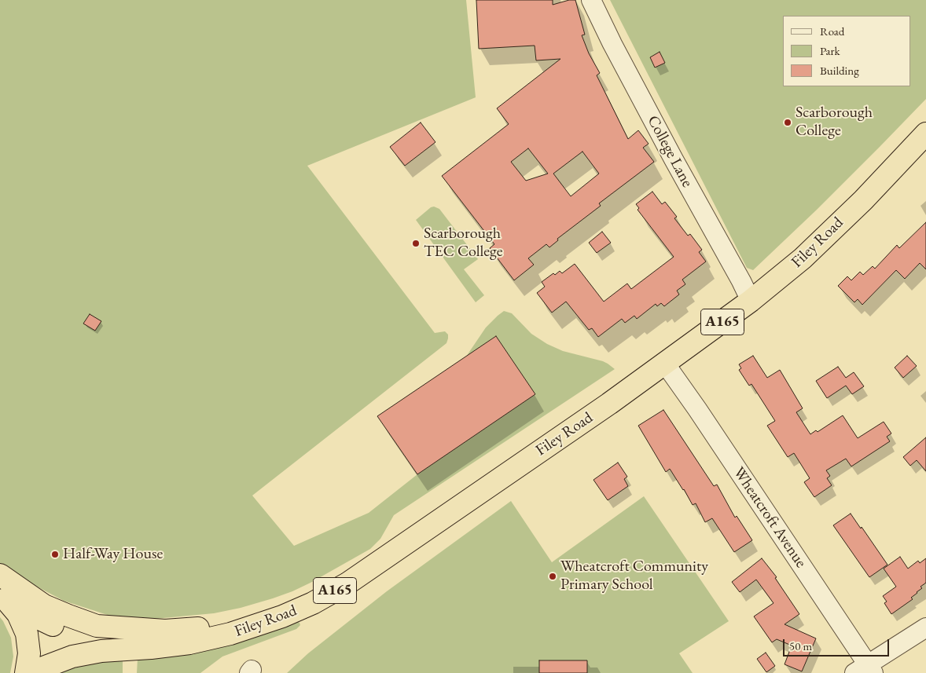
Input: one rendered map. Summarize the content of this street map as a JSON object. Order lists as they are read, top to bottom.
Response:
{
  "streets": {
    "highway": ["Filey Road", "A165"],
    "street": ["College Lane", "Wheatcroft Avenue"]
  },
  "crossings": [
    ["College Lane", "Filey Road"],
    ["Filey Road", "Wheatcroft Avenue"]
  ],
  "places": [
    "Scarborough College",
    "Scarborough TEC College",
    "Half-Way House",
    "Wheatcroft Community Primary School"
  ],
  "legend": ["Road", "Park", "Building"],
  "scale_bar": "50 m"
}
